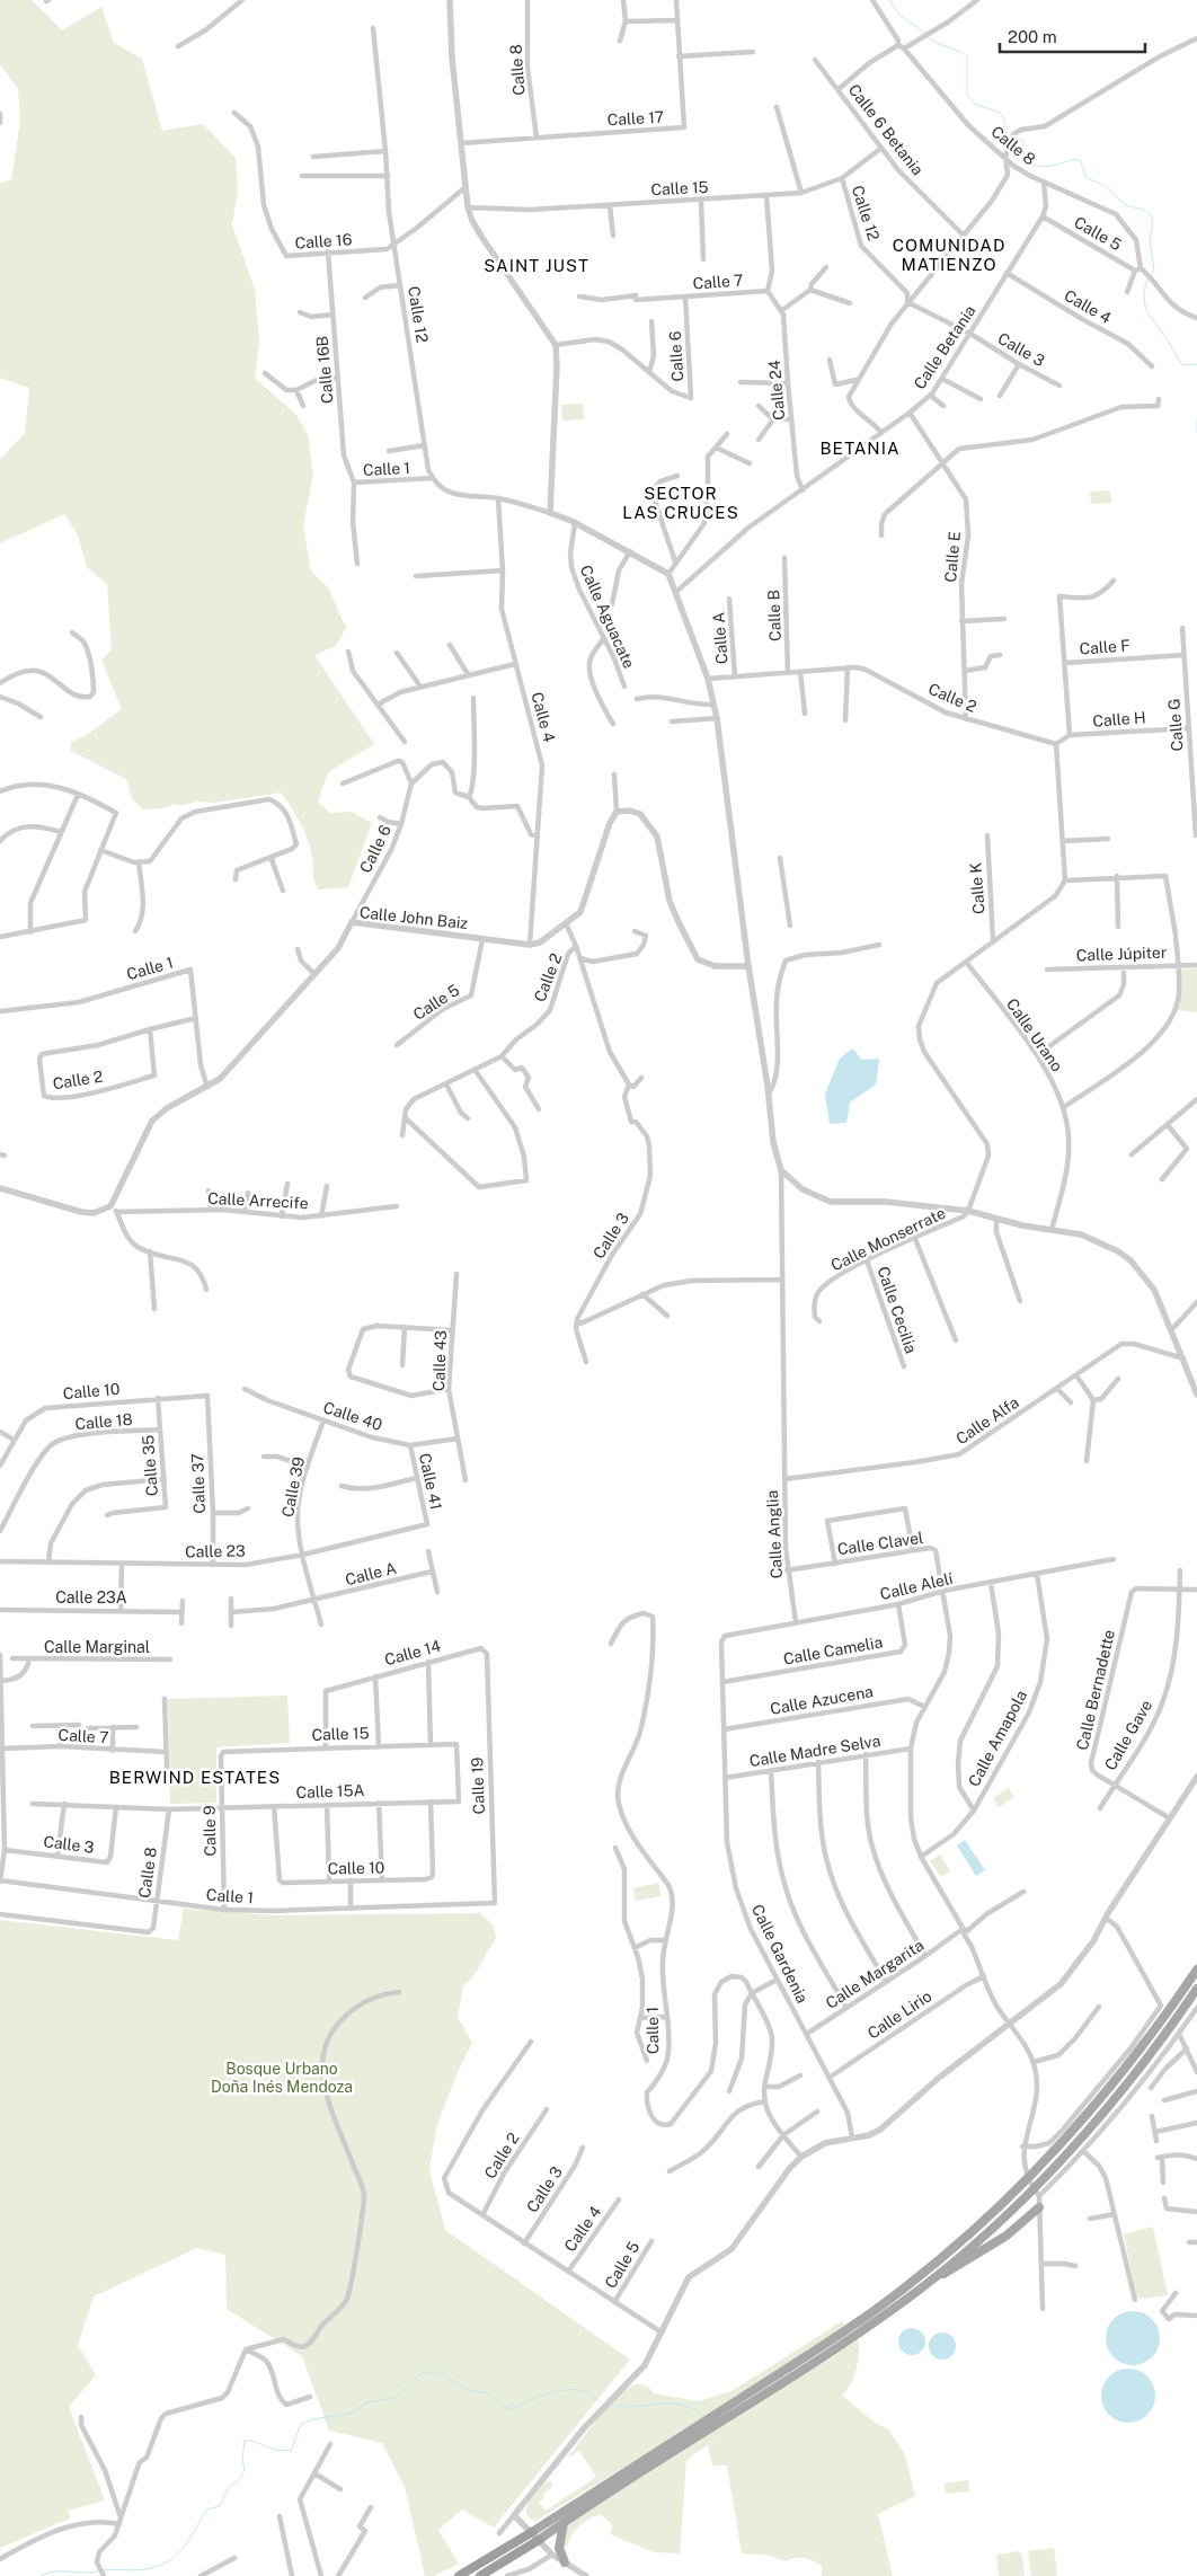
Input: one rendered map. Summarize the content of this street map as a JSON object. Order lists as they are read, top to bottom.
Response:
{
  "streets": {
    "street": [
      "Calle 8",
      "Calle 17",
      "Calle 6 Betania",
      "Calle 15",
      "Calle 12",
      "Calle 5",
      "Calle 16",
      "Calle 7",
      "Calle 4",
      "Calle Betania",
      "Calle 3",
      "Calle 6",
      "Calle 16B",
      "Calle 24",
      "Calle 1",
      "Calle E",
      "Calle B",
      "Calle Aguacate",
      "Calle A",
      "Calle F",
      "Calle 2",
      "Calle H",
      "Calle G",
      "Calle K",
      "Calle John Baiz",
      "Calle Júpiter",
      "Calle Urano",
      "Calle Arrecife",
      "Calle Monserrate",
      "Calle Cecilia",
      "Calle 43",
      "Calle 10",
      "Calle 40",
      "Calle Alfa",
      "Calle 18",
      "Calle 35",
      "Calle 41",
      "Calle 37",
      "Calle 39",
      "Calle Anglia",
      "Calle Clavel",
      "Calle 23",
      "Calle Alelí",
      "Calle 23A",
      "Calle Marginal",
      "Calle Camelia",
      "Calle 14",
      "Calle Bernadette",
      "Calle Azucena",
      "Calle Gave",
      "Calle Amapola",
      "Calle Madre Selva",
      "Calle 19",
      "Calle 15A",
      "Calle 9",
      "Calle Gardenia",
      "Calle Margarita",
      "Calle Lirio"
    ]
  },
  "crossings": [
    ["Calle 8", "Calle 17"],
    ["Calle 8", "Calle 5"],
    ["Calle 8", "Calle Betania"],
    ["Calle 8", "Calle 1"],
    ["Calle 8", "Calle 15A"],
    ["Calle 6 Betania", "Calle 15"],
    ["Calle 15", "Calle 12"],
    ["Calle 15", "Calle 14"],
    ["Calle 15", "Calle 15A"],
    ["Calle 15", "Calle 9"],
    ["Calle 12", "Calle 16"],
    ["Calle 12", "Calle 1"],
    ["Calle 5", "Calle Betania"],
    ["Calle 5", "Calle John Baiz"],
    ["Calle 16", "Calle 16B"],
    ["Calle 7", "Calle 6"],
    ["Calle 4", "Calle Betania"],
    ["Calle 4", "Calle John Baiz"],
    ["Calle Betania", "Calle 3"],
    ["Calle Betania", "Calle 24"],
    ["Calle Betania", "Calle E"],
    ["Calle 3", "Calle 15A"],
    ["Calle 6", "Calle John Baiz"],
    ["Calle 16B", "Calle 1"],
    ["Calle 1", "Calle 2"],
    ["Calle 1", "Calle John Baiz"],
    ["Calle 1", "Calle 19"],
    ["Calle 1", "Calle 9"],
    ["Calle E", "Calle 2"],
    ["Calle B", "Calle 2"],
    ["Calle A", "Calle 2"],
    ["Calle A", "Calle 39"],
    ["Calle F", "Calle H"],
    ["Calle F", "Calle G"],
    ["Calle H", "Calle G"],
    ["Calle Monserrate", "Calle Cecilia"],
    ["Calle 43", "Calle 40"],
    ["Calle 10", "Calle 35"],
    ["Calle 10", "Calle 37"],
    ["Calle 10", "Calle 15A"],
    ["Calle 40", "Calle 41"],
    ["Calle 40", "Calle 39"],
    ["Calle Alfa", "Calle Anglia"],
    ["Calle 18", "Calle 35"],
    ["Calle 41", "Calle 23"],
    ["Calle 37", "Calle 23"],
    ["Calle 39", "Calle 23"],
    ["Calle Anglia", "Calle Clavel"],
    ["Calle Anglia", "Calle Alelí"],
    ["Calle Clavel", "Calle Alelí"],
    ["Calle Alelí", "Calle Camelia"],
    ["Calle Alelí", "Calle Amapola"],
    ["Calle Alelí", "Calle Gardenia"],
    ["Calle Camelia", "Calle Gardenia"],
    ["Calle 14", "Calle 19"],
    ["Calle Bernadette", "Calle Gave"],
    ["Calle Azucena", "Calle Gardenia"],
    ["Calle Madre Selva", "Calle Gardenia"],
    ["Calle 15A", "Calle 9"],
    ["Calle Gardenia", "Calle Margarita"],
    ["Calle Gardenia", "Calle Lirio"]
  ],
  "districts": [
    "COMUNIDAD MATIENZO",
    "SAINT JUST",
    "BETANIA",
    "SECTOR LAS CRUCES",
    "BERWIND ESTATES"
  ],
  "parks": ["Bosque Urbano Doña Inés Mendoza"],
  "scale_bar": "200 m"
}
